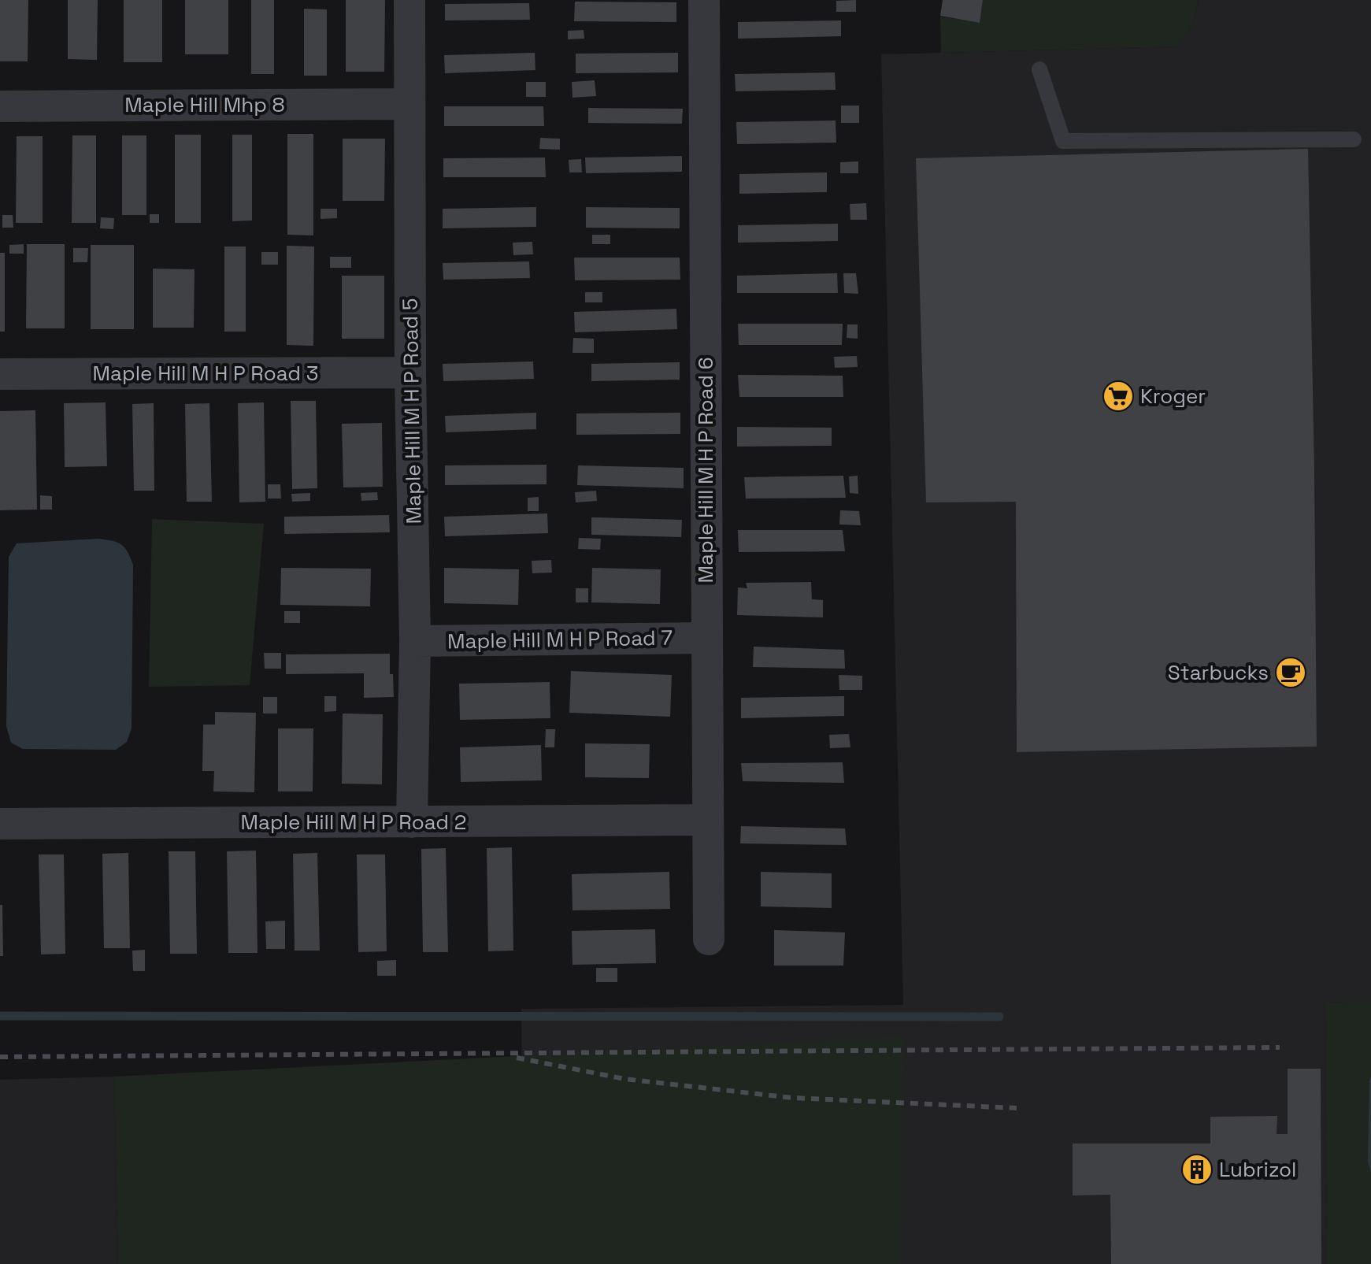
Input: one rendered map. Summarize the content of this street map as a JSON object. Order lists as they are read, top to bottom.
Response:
{
  "streets": {
    "street": [
      "Maple Hill Mhp 8",
      "Maple Hill M H P Road 3",
      "Maple Hill M H P Road 5",
      "Maple Hill M H P Road 6",
      "Maple Hill M H P Road 7",
      "Maple Hill M H P Road 2"
    ]
  },
  "crossings": [
    ["Maple Hill Mhp 8", "Maple Hill M H P Road 5"],
    ["Maple Hill M H P Road 3", "Maple Hill M H P Road 5"],
    ["Maple Hill M H P Road 5", "Maple Hill M H P Road 7"],
    ["Maple Hill M H P Road 5", "Maple Hill M H P Road 2"],
    ["Maple Hill M H P Road 6", "Maple Hill M H P Road 7"],
    ["Maple Hill M H P Road 6", "Maple Hill M H P Road 2"]
  ],
  "places": {
    "supermarket": ["Kroger"],
    "cafe": ["Starbucks"],
    "building": ["Lubrizol"]
  }
}
